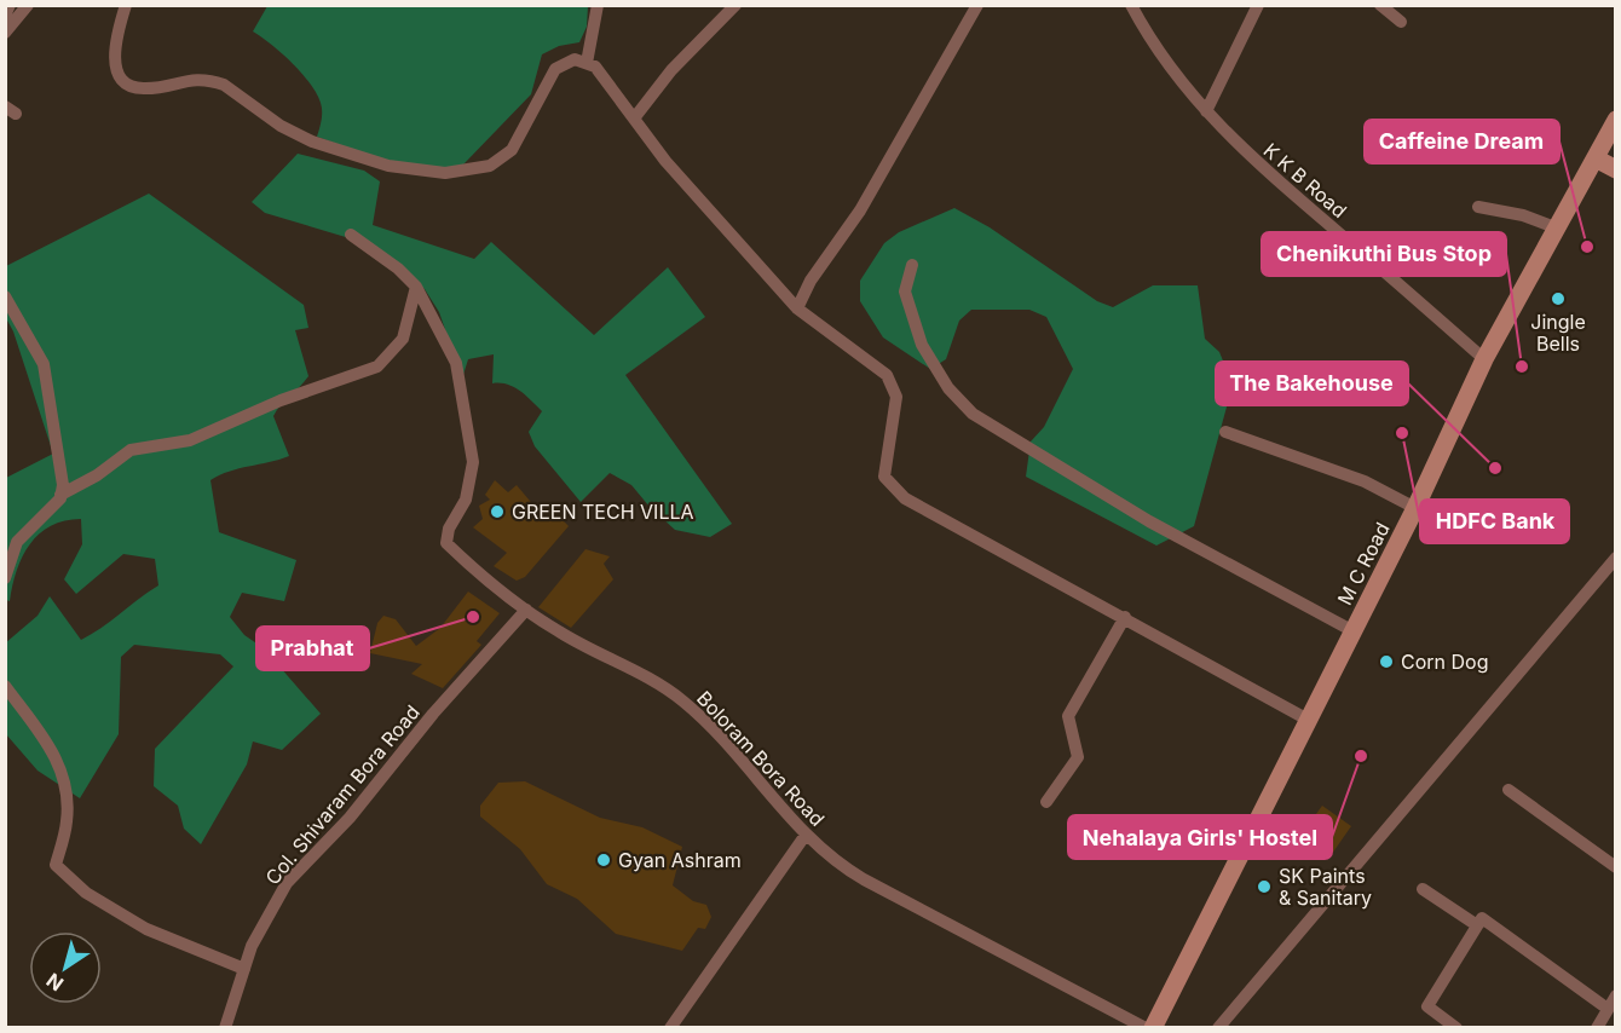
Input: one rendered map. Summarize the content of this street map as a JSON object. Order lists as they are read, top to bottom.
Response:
{
  "streets": {
    "street": [
      "K K B Road",
      "M C Road",
      "Boloram Bora Road",
      "Col. Shivaram Bora Road"
    ]
  },
  "crossings": [
    ["K K B Road", "M C Road"],
    ["Boloram Bora Road", "Col. Shivaram Bora Road"]
  ],
  "places": [
    "Caffeine Dream",
    "Jingle Bells",
    "Chenikuthi Bus Stop",
    "HDFC Bank",
    "The Bakehouse",
    "GREEN TECH VILLA",
    "Prabhat",
    "Corn Dog",
    "Nehalaya Girls' Hostel",
    "Gyan Ashram",
    "SK Paints & Sanitary"
  ],
  "north": "bottom left"
}
